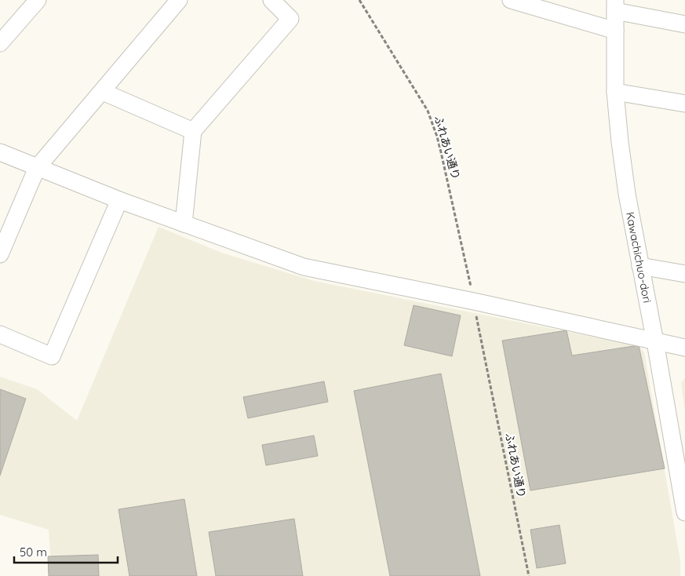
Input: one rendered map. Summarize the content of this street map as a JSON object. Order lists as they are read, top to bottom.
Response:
{
  "streets": {
    "street": ["Kawachichuo-dori"],
    "path": ["ふれあい通り"]
  },
  "scale_bar": "50 m"
}
